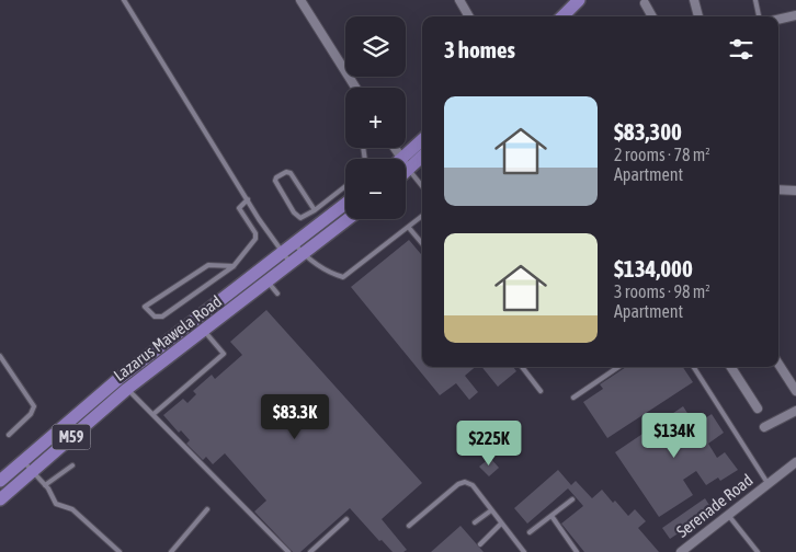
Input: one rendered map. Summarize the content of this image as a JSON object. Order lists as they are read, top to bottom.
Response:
{
  "streets": {
    "main road": ["Lazarus Mawela Road", "M59"],
    "street": ["Serenade Road"]
  },
  "page": {
    "map_buttons": ["+", "−"],
    "heading": "3 homes",
    "list": [
      {
        "name": "$83,300",
        "note": "2 rooms · 78 m² · Apartment"
      },
      {
        "name": "$134,000",
        "note": "3 rooms · 98 m² · Apartment"
      }
    ],
    "price": ["$83.3K", "$134K", "$225K"]
  }
}
